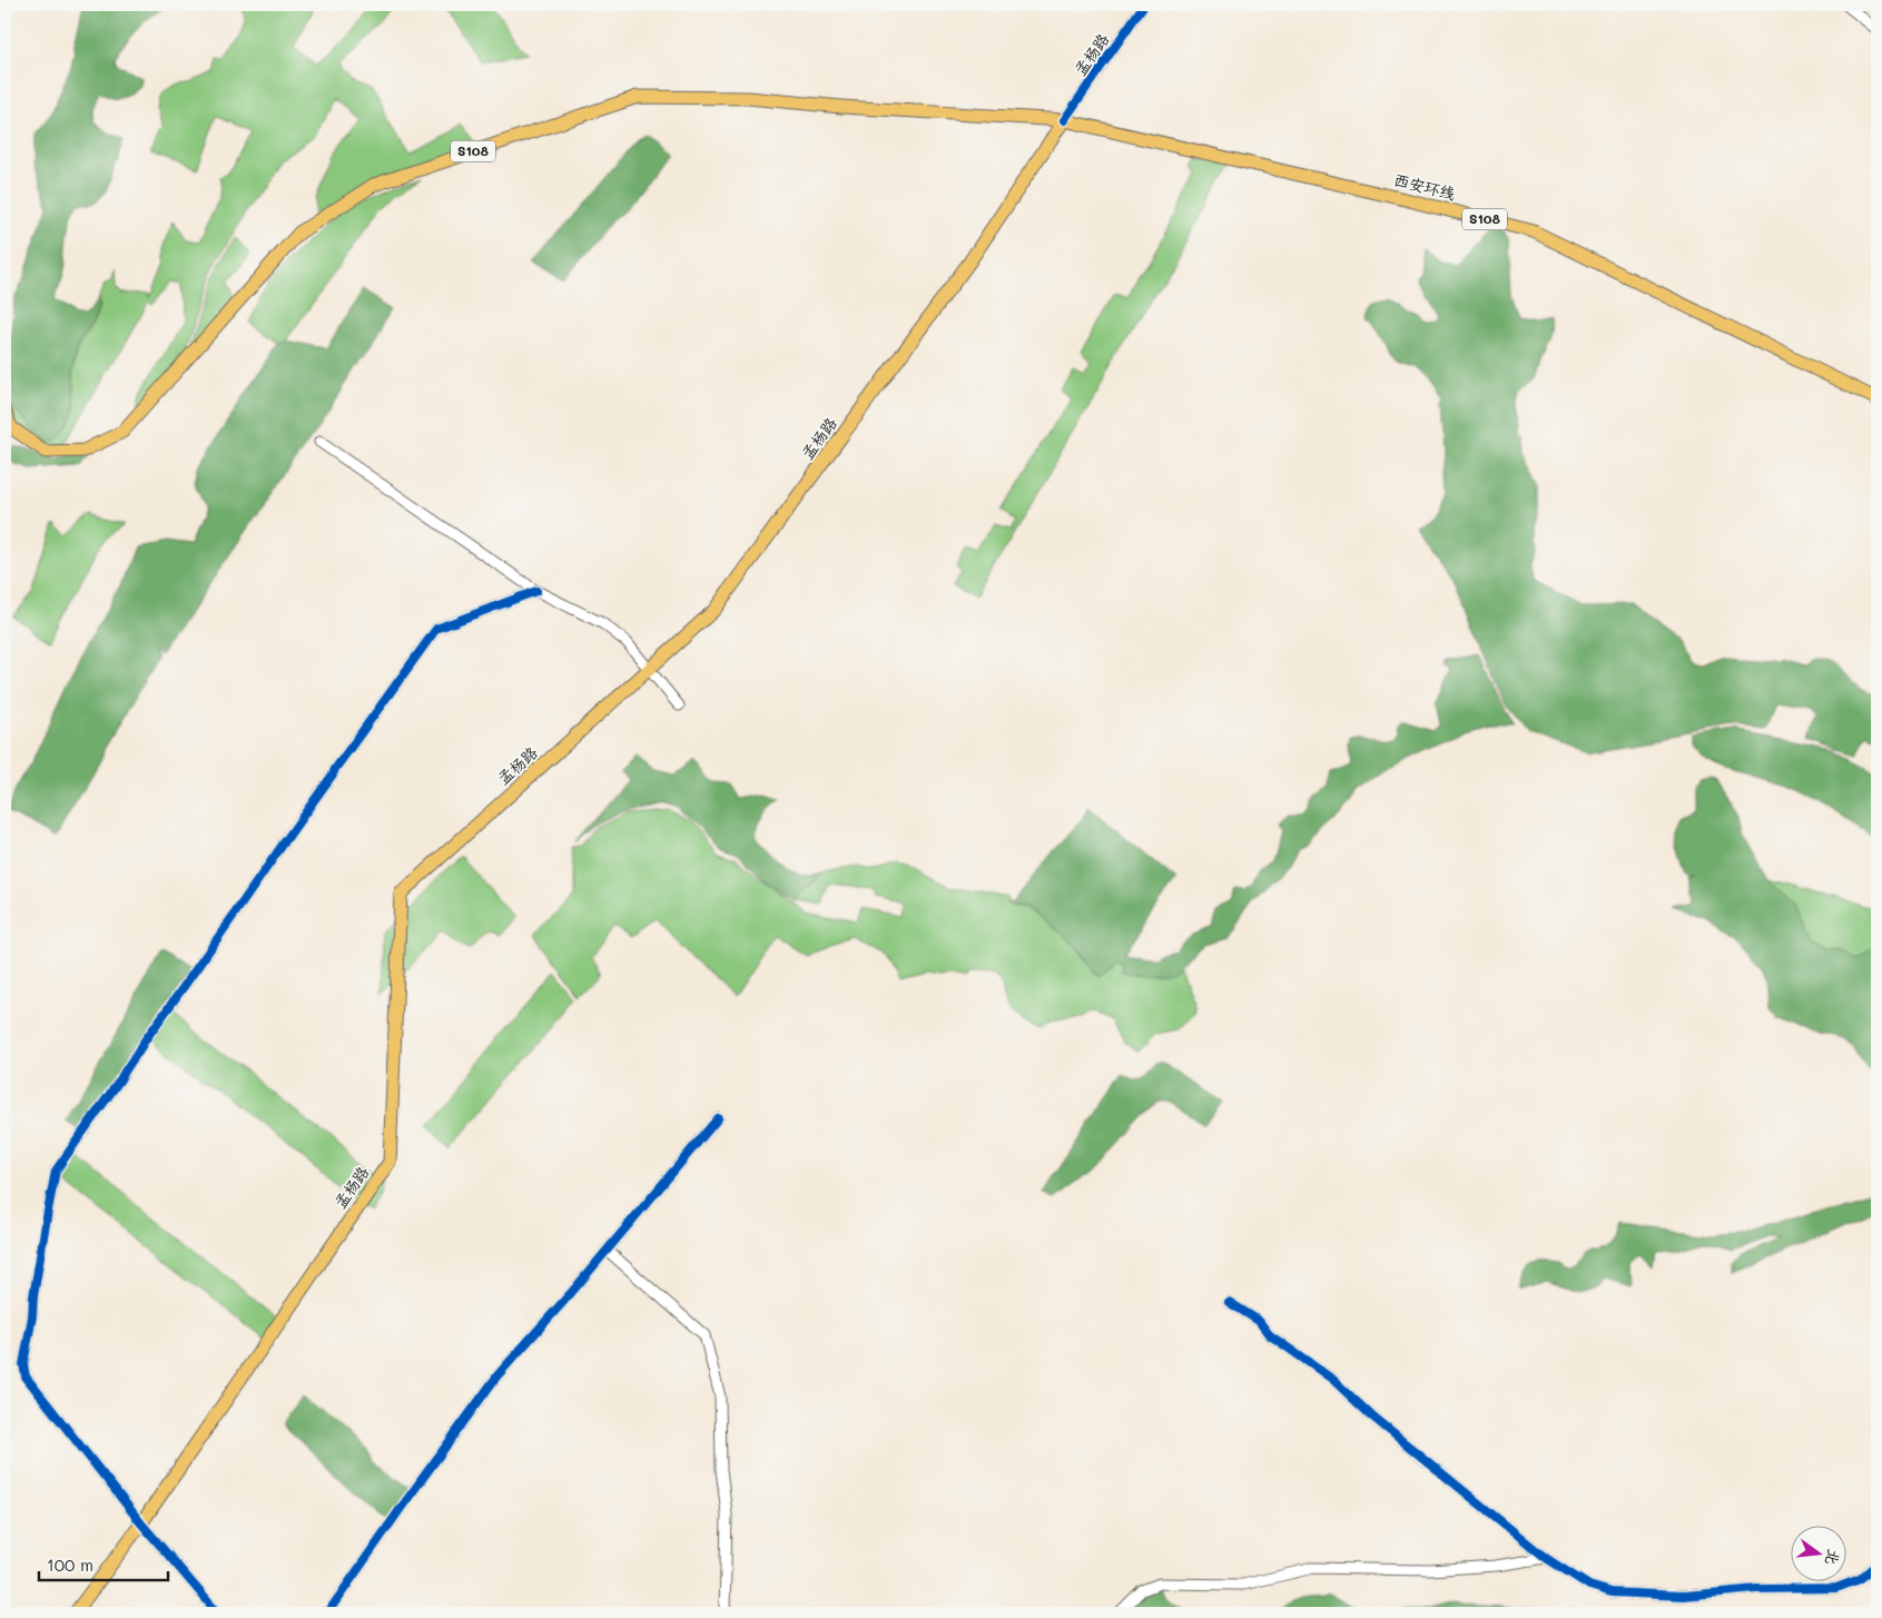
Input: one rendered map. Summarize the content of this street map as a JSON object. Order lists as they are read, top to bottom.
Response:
{
  "streets": {
    "main road": ["孟杨路", "S108", "西安环线"]
  },
  "crossings": [
    ["孟杨路", "S108"],
    ["孟杨路", "西安环线"],
    ["S108", "西安环线"]
  ],
  "scale_bar": "100 m",
  "north": "right"
}
